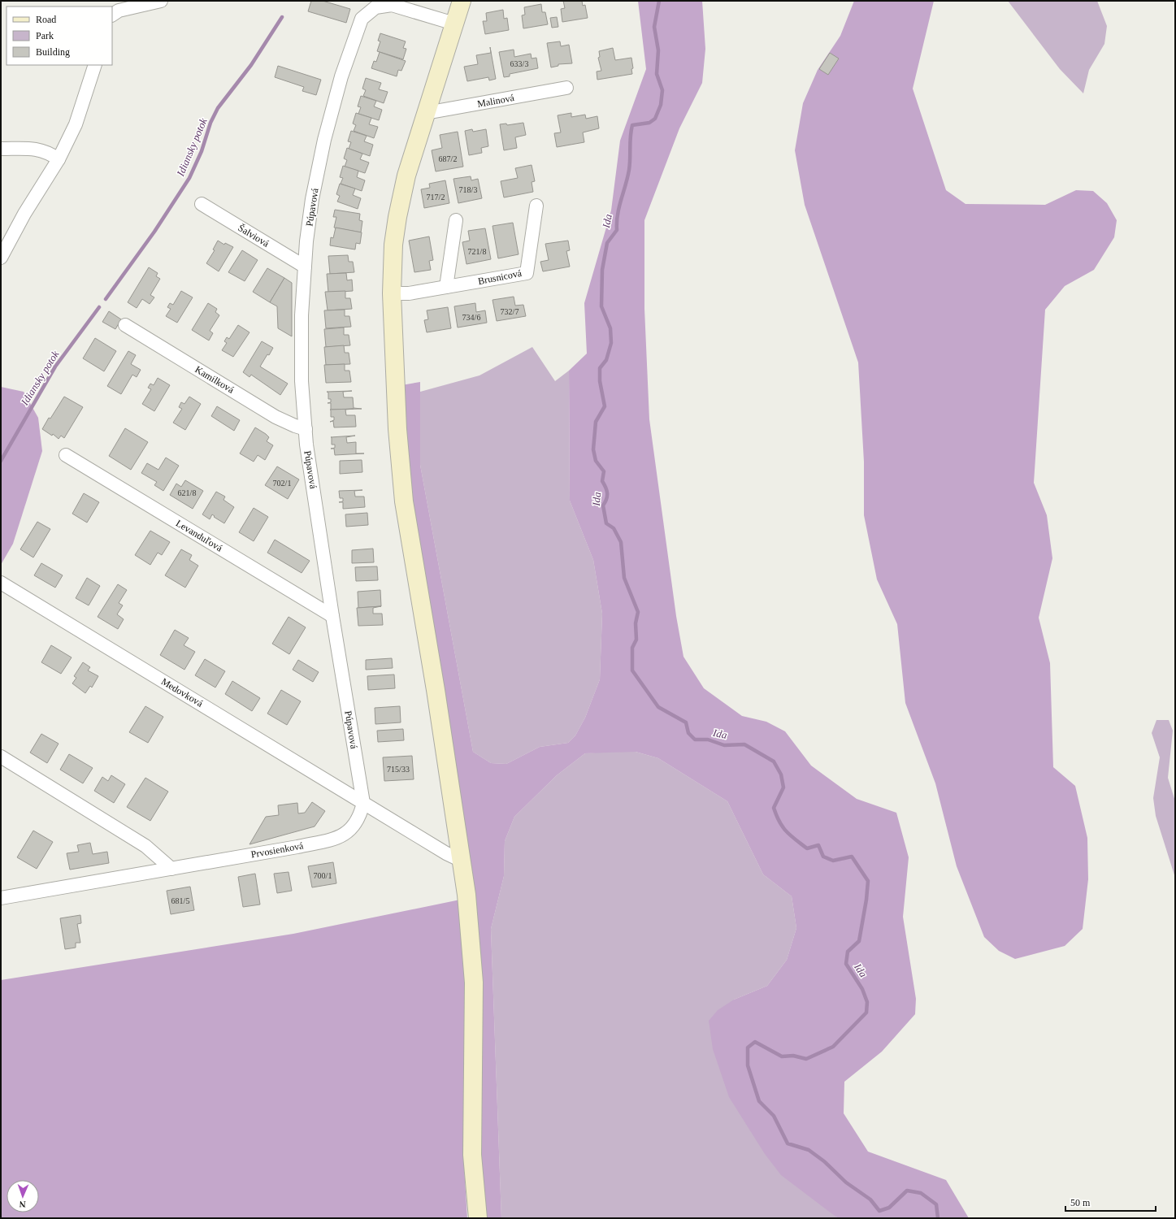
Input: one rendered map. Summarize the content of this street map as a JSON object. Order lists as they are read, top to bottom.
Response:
{
  "streets": {
    "street": [
      "Malinová",
      "Púpavová",
      "Šalviová",
      "Brusnicová",
      "Kamilková",
      "Levanduľová",
      "Medovková",
      "Prvosienková"
    ]
  },
  "crossings": [
    ["Púpavová", "Šalviová"],
    ["Púpavová", "Kamilková"],
    ["Púpavová", "Levanduľová"],
    ["Púpavová", "Medovková"],
    ["Púpavová", "Prvosienková"],
    ["Medovková", "Prvosienková"]
  ],
  "water": ["Idiansky potok", "Ida"],
  "house_numbers": [
    "633/3",
    "687/2",
    "718/3",
    "717/2",
    "721/8",
    "732/7",
    "734/6",
    "702/1",
    "621/8",
    "715/33",
    "700/1",
    "681/5"
  ],
  "legend": ["Road", "Park", "Building"],
  "scale_bar": "50 m",
  "north": "bottom"
}
